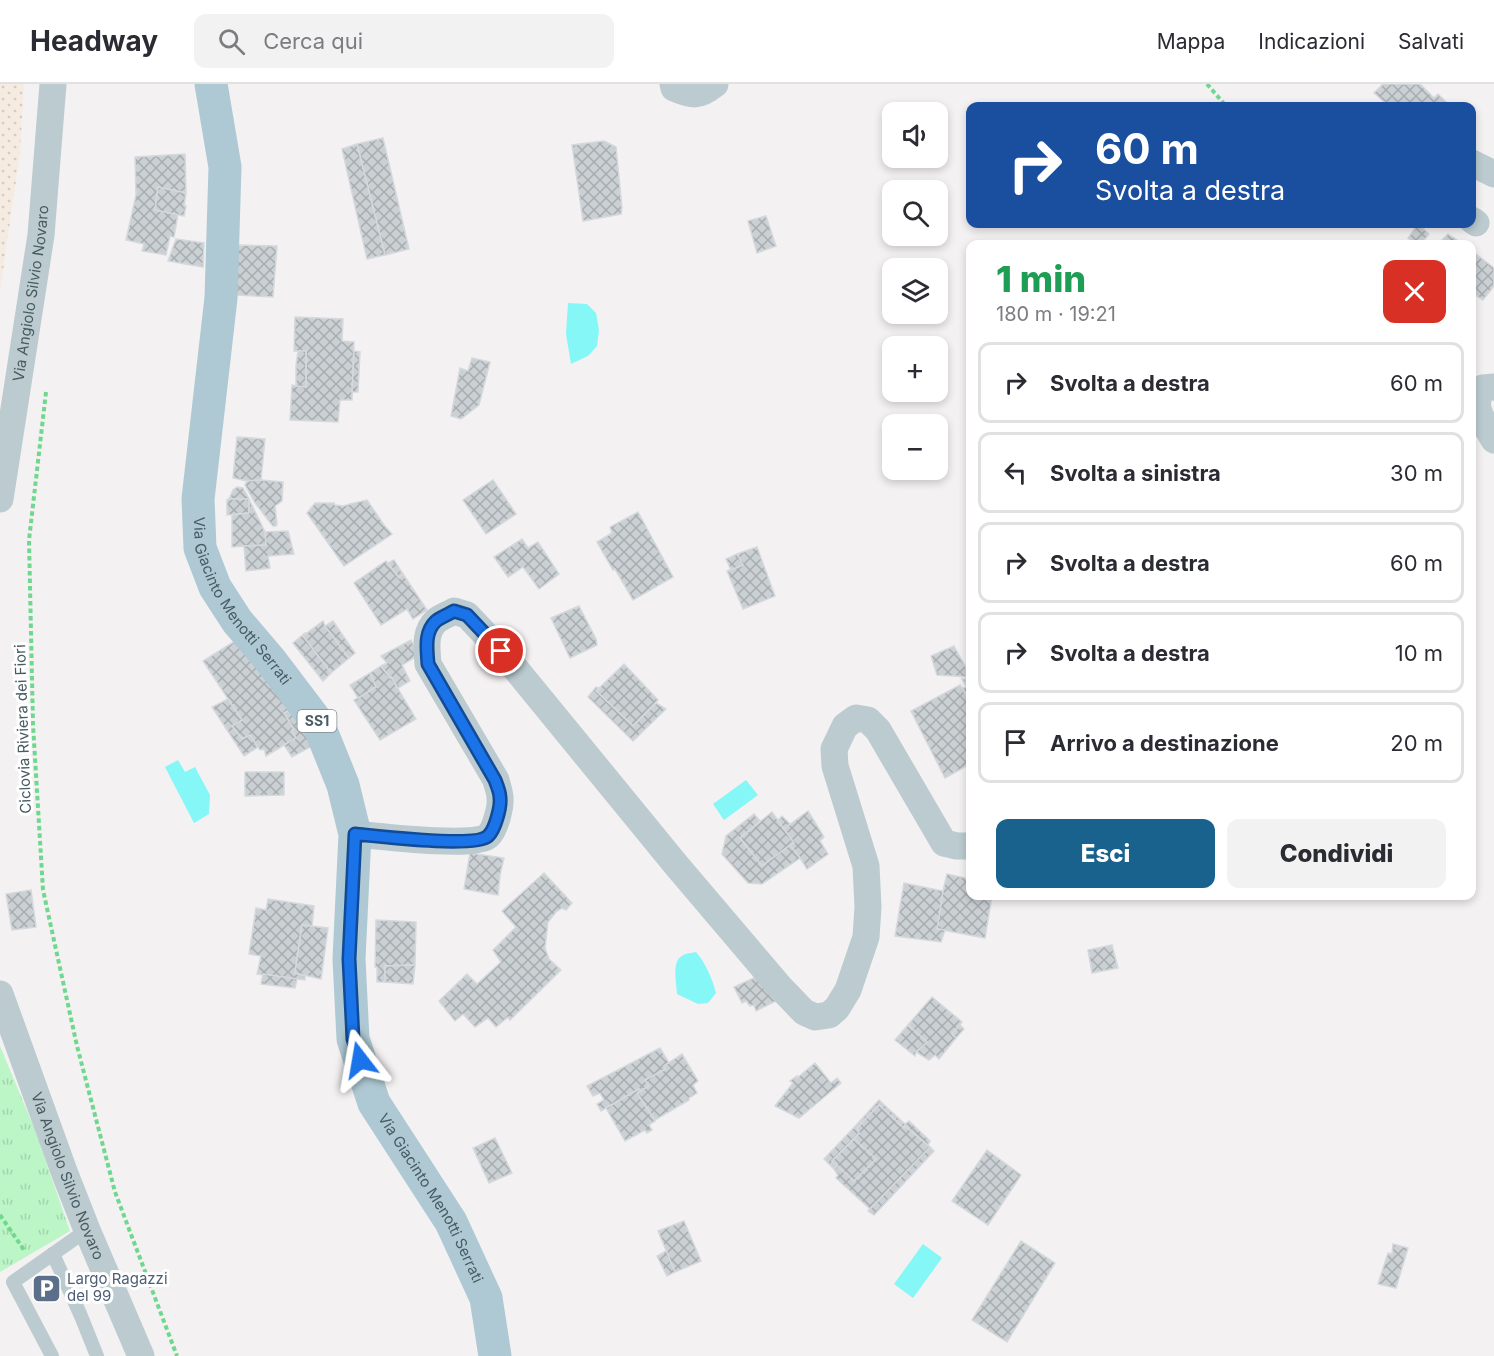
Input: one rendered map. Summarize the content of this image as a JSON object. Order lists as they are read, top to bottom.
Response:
{
  "streets": {
    "main road": ["Via Giacinto Menotti Serrati", "SS1"],
    "street": ["Via Angiolo Silvio Novaro"],
    "path": ["Ciclovia Riviera dei Fiori"]
  },
  "places": {
    "parking": ["Largo Ragazzi del 99"]
  },
  "page": {
    "header": "Headway",
    "search": "Cerca qui",
    "nav": ["Mappa", "Indicazioni", "Salvati"],
    "map_buttons": ["+", "−"],
    "turn": ["60 m", "Svolta a destra"],
    "heading": ["1 min", "180 m · 19:21"],
    "list": [
      {
        "name": "Svolta a destra",
        "value": "60 m"
      },
      {
        "name": "Svolta a sinistra",
        "value": "30 m"
      },
      {
        "name": "Svolta a destra",
        "value": "60 m"
      },
      {
        "name": "Svolta a destra",
        "value": "10 m"
      },
      {
        "name": "Arrivo a destinazione",
        "value": "20 m"
      }
    ],
    "buttons": ["Esci", "Condividi"]
  }
}
